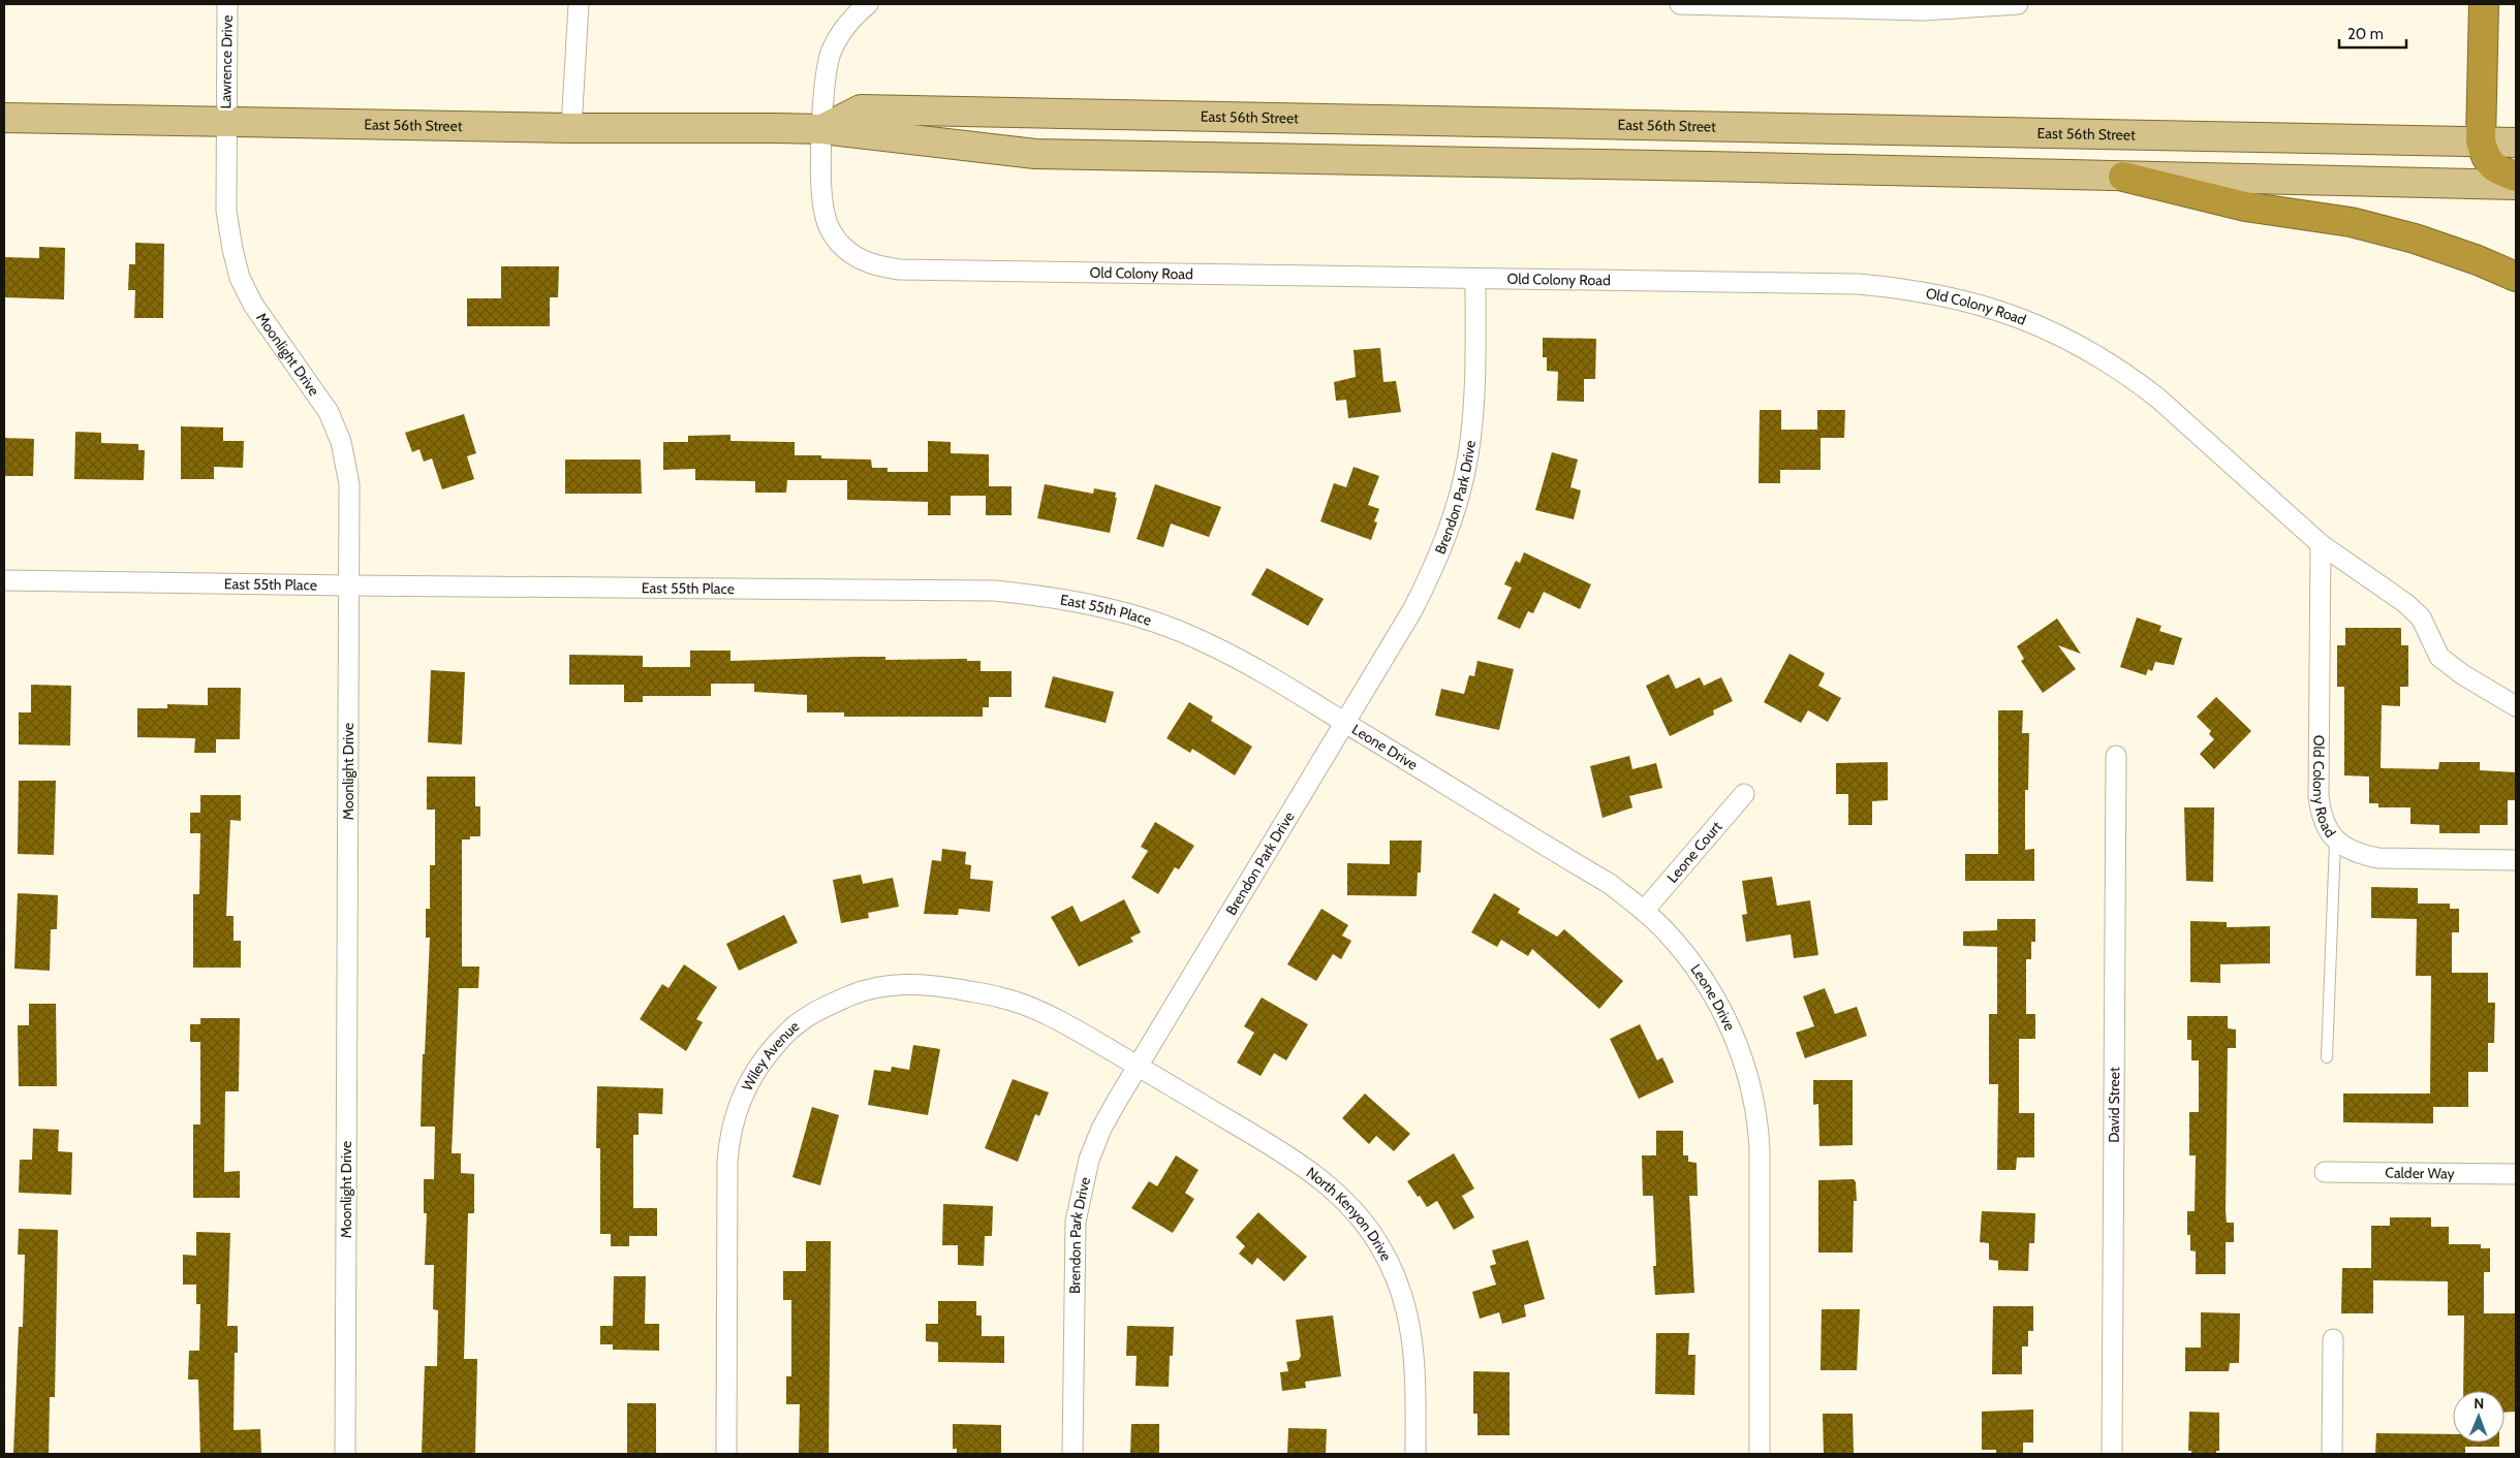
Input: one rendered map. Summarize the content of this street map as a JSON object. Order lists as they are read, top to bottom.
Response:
{
  "streets": {
    "main road": ["East 56th Street"],
    "street": [
      "Lawrence Drive",
      "Old Colony Road",
      "Moonlight Drive",
      "Brendon Park Drive",
      "East 55th Place",
      "Leone Drive",
      "Leone Court",
      "Wiley Avenue",
      "David Street",
      "Calder Way",
      "North Kenyon Drive"
    ]
  },
  "crossings": [
    ["Lawrence Drive", "East 56th Street"],
    ["Lawrence Drive", "Moonlight Drive"],
    ["East 56th Street", "Old Colony Road"],
    ["East 56th Street", "Moonlight Drive"],
    ["Old Colony Road", "Brendon Park Drive"],
    ["Moonlight Drive", "East 55th Place"],
    ["Brendon Park Drive", "East 55th Place"],
    ["Brendon Park Drive", "Leone Drive"],
    ["Brendon Park Drive", "Wiley Avenue"],
    ["Brendon Park Drive", "North Kenyon Drive"],
    ["East 55th Place", "Leone Drive"],
    ["Leone Drive", "Leone Court"],
    ["Wiley Avenue", "North Kenyon Drive"]
  ],
  "scale_bar": "20 m",
  "north": "top"
}
